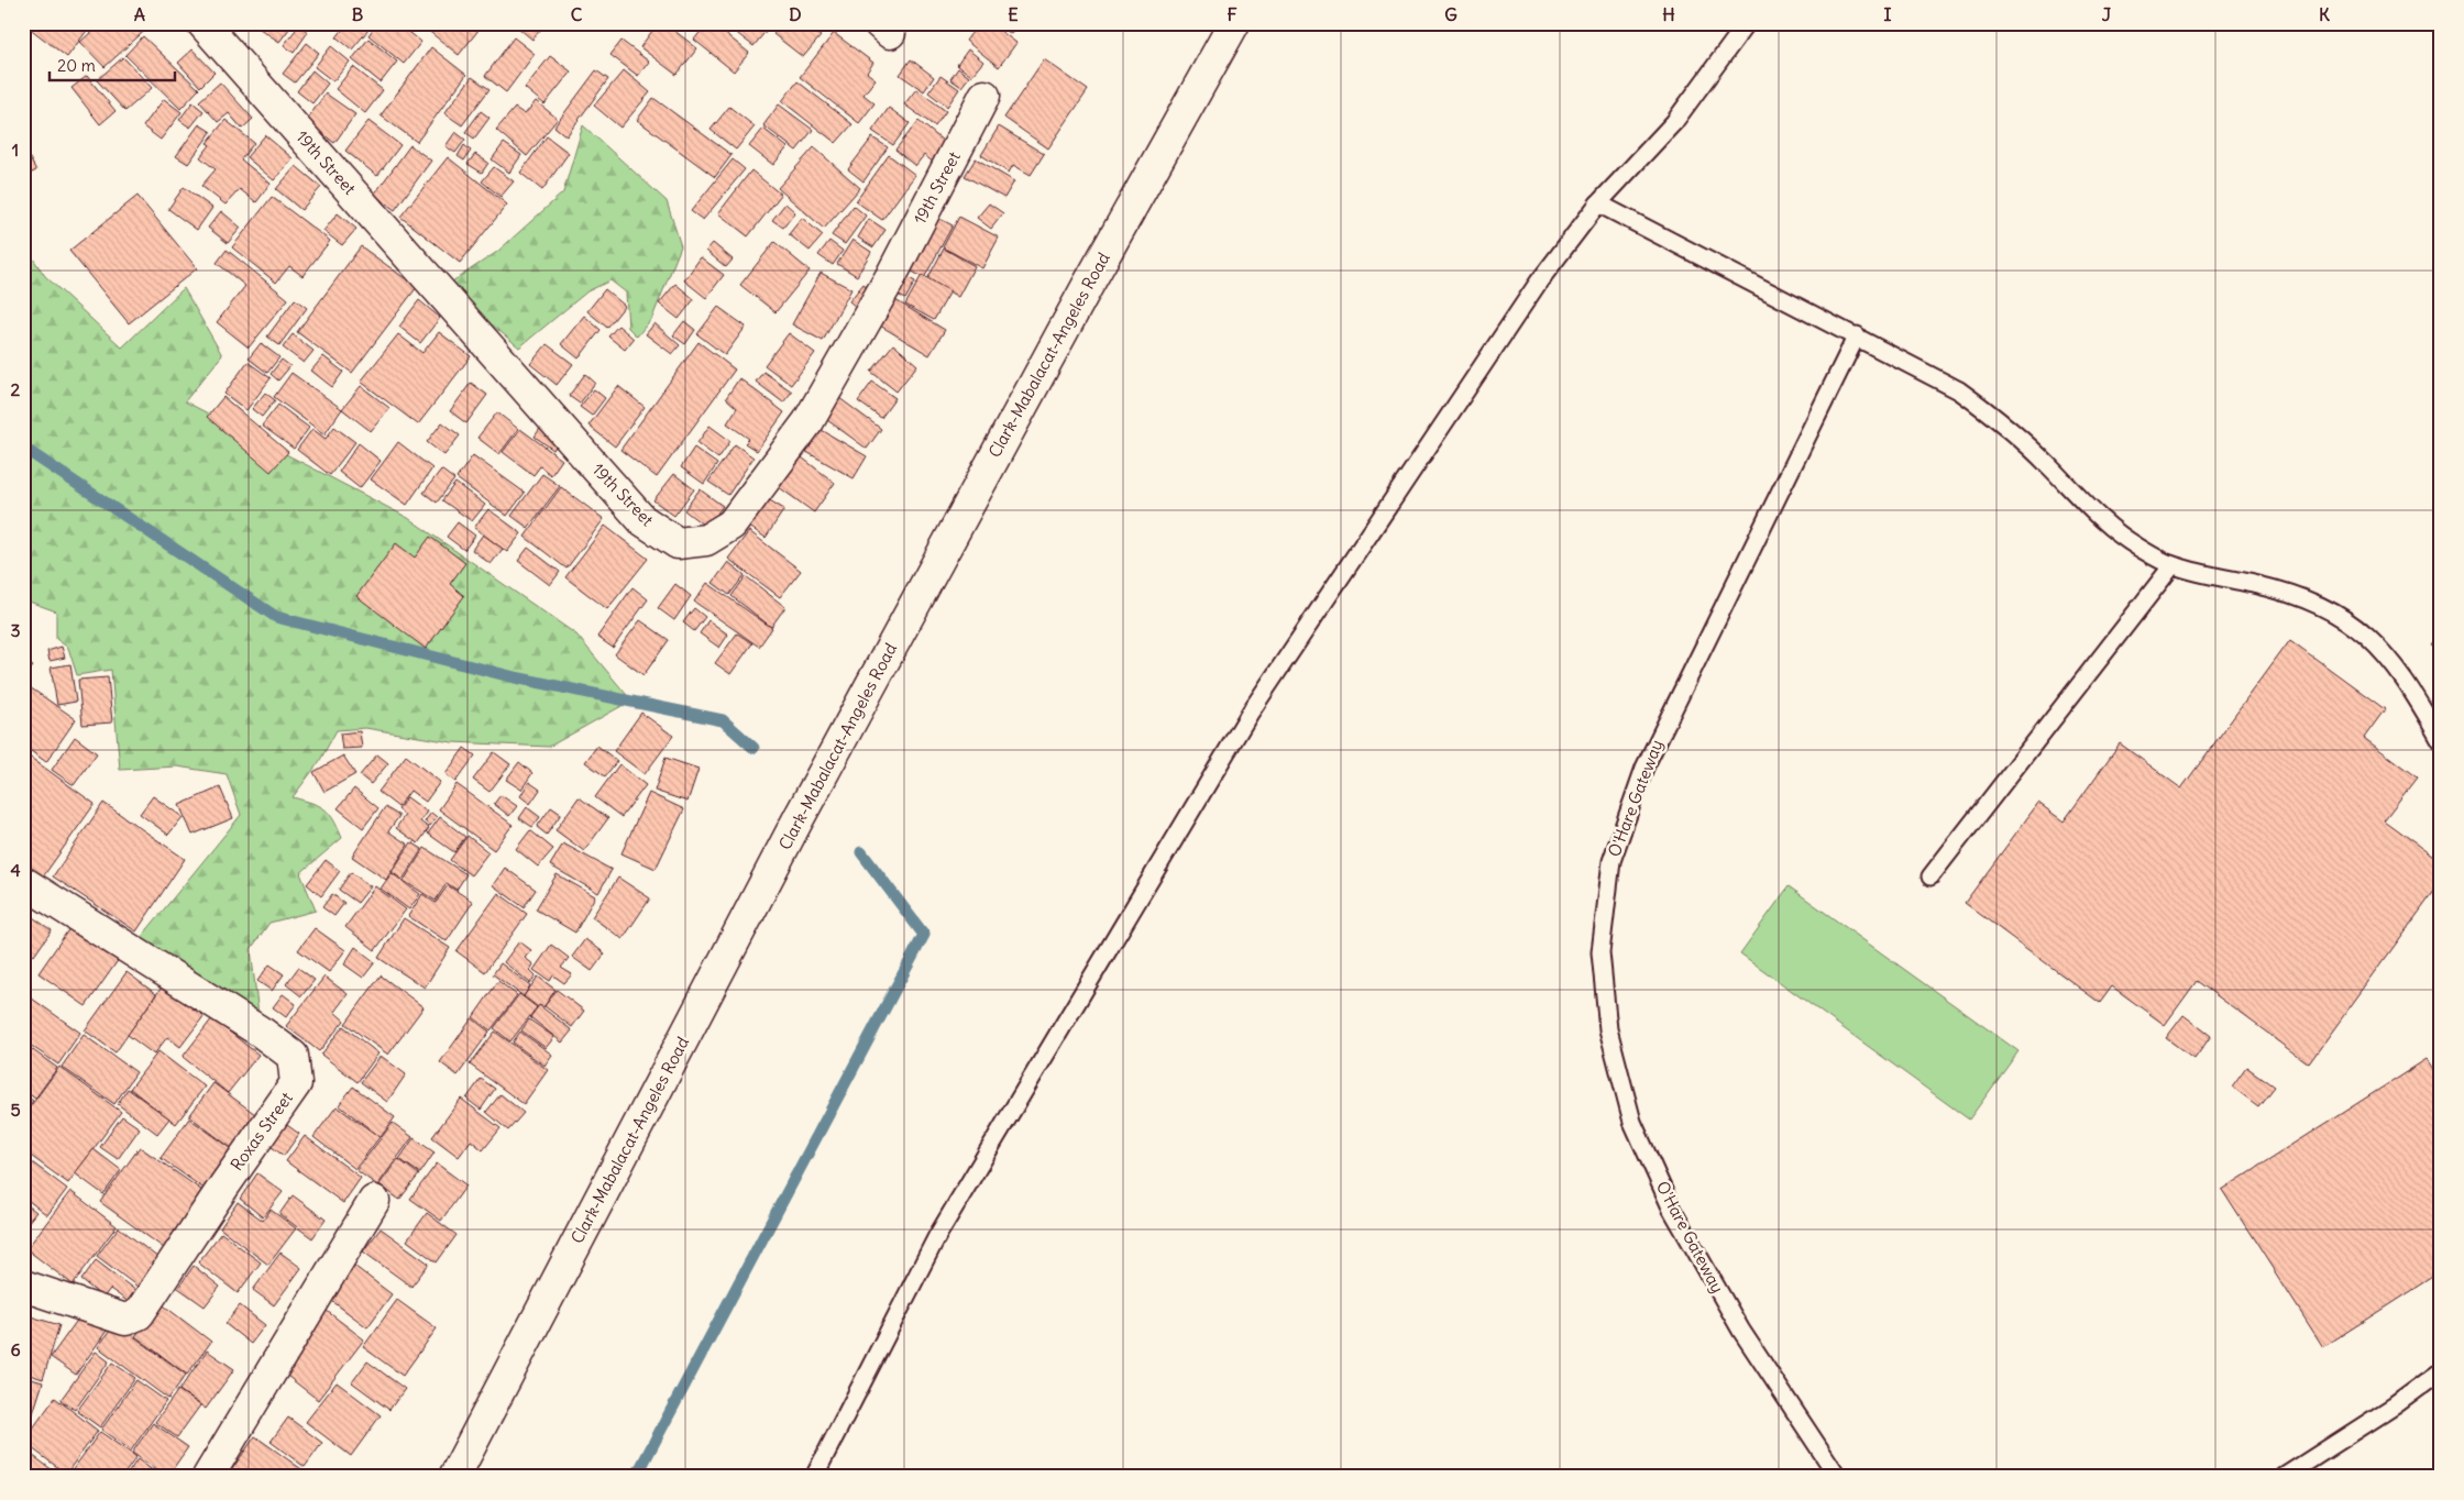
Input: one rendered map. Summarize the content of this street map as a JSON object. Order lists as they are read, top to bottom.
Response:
{
  "streets": {
    "street": ["19th Street", "Clark-Mabalacat-Angeles Road", "Roxas Street"],
    "lane": ["O'Hare Gateway"]
  },
  "scale_bar": "20 m",
  "grid": {
    "columns": [
      "A",
      "B",
      "C",
      "D",
      "E",
      "F",
      "G",
      "H",
      "I",
      "J",
      "K"
    ],
    "rows": [
      "1",
      "2",
      "3",
      "4",
      "5",
      "6"
    ]
  }
}
